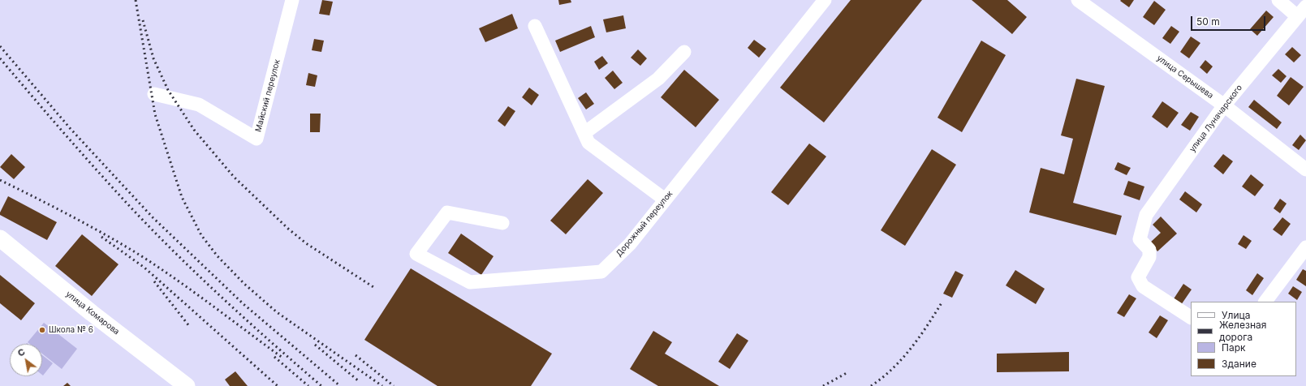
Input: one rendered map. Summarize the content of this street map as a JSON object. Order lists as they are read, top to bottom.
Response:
{
  "streets": {
    "main road": ["улица Комарова"],
    "street": [
      "улица Серышева",
      "Майский переулок",
      "улица Луначарского",
      "Дорожный переулок"
    ]
  },
  "crossings": [
    ["улица Серышева", "улица Луначарского"]
  ],
  "places": ["Школа № 6"],
  "legend": [
    "Улица",
    "Железная дорога",
    "Парк",
    "Здание"
  ],
  "scale_bar": "50 m",
  "north": "top left"
}
